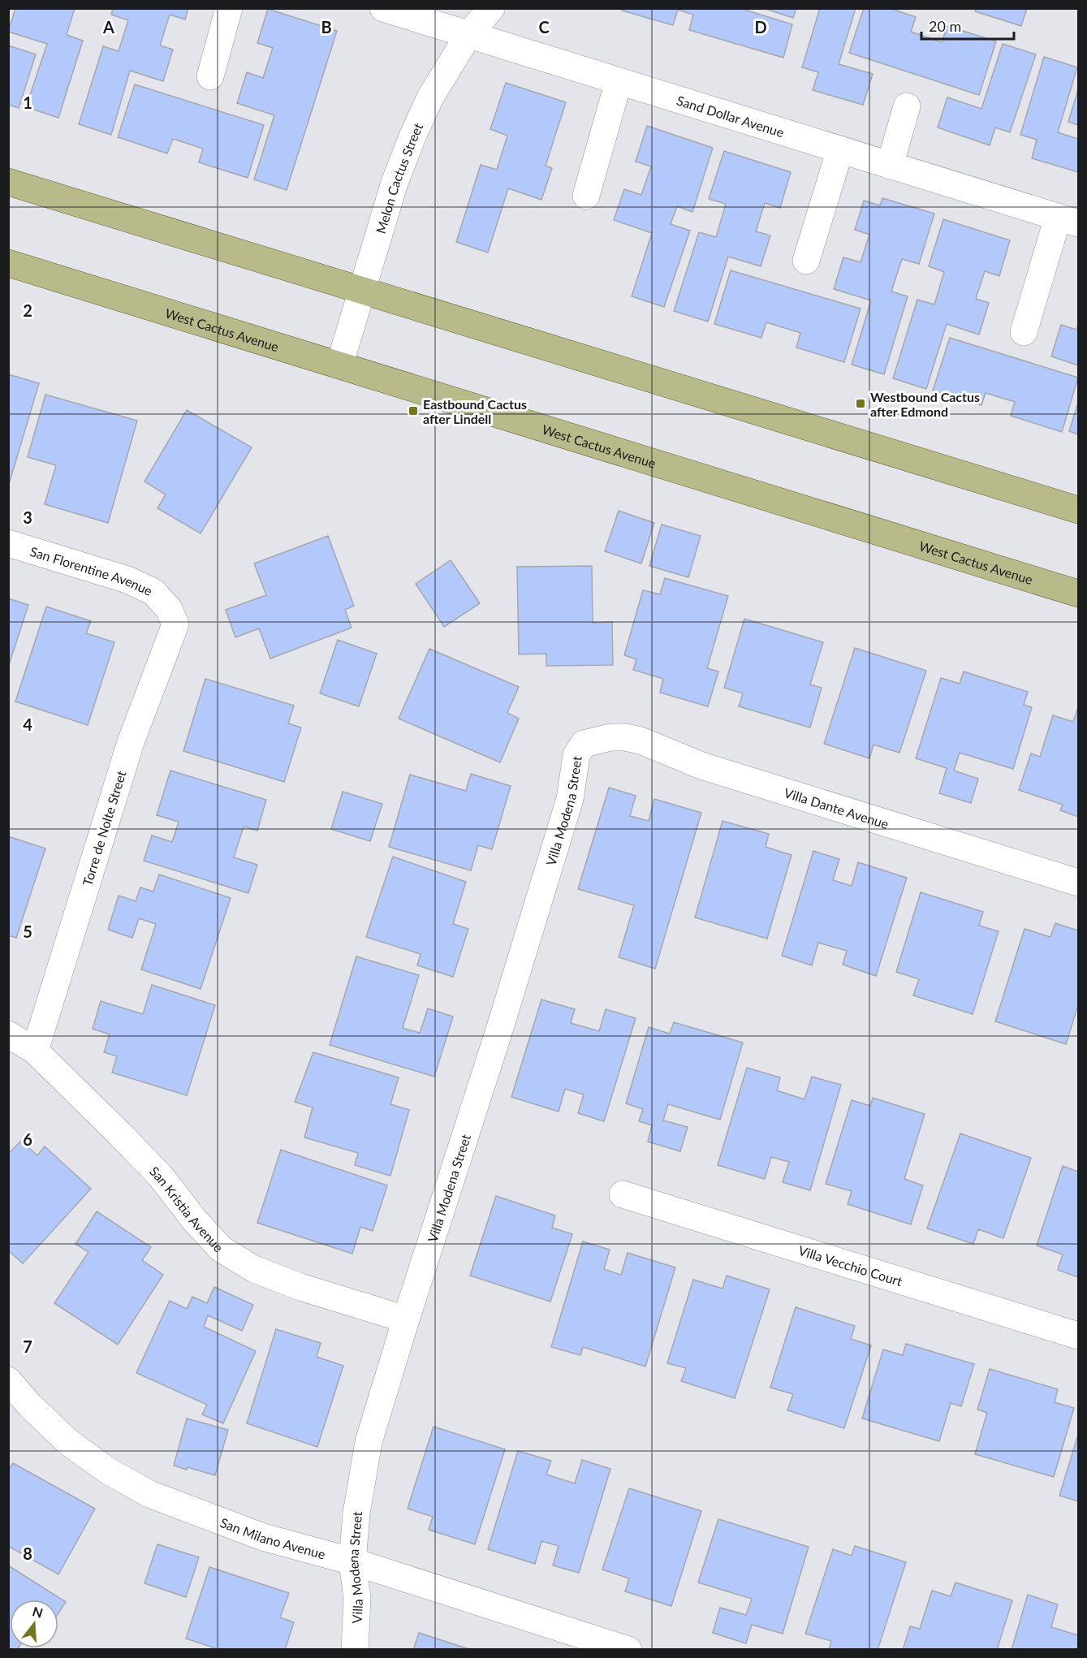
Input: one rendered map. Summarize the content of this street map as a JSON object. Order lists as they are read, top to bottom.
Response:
{
  "streets": {
    "main road": ["West Cactus Avenue"],
    "street": [
      "Sand Dollar Avenue",
      "Melon Cactus Street",
      "San Florentine Avenue",
      "Villa Dante Avenue",
      "Villa Modena Street",
      "Torre de Nolte Street",
      "San Kristia Avenue",
      "Villa Vecchio Court",
      "San Milano Avenue"
    ]
  },
  "crossings": [
    ["Sand Dollar Avenue", "Melon Cactus Street"],
    ["Melon Cactus Street", "West Cactus Avenue"],
    ["San Florentine Avenue", "Torre de Nolte Street"],
    ["Villa Dante Avenue", "Villa Modena Street"],
    ["Villa Modena Street", "San Kristia Avenue"],
    ["Villa Modena Street", "San Milano Avenue"],
    ["Torre de Nolte Street", "San Kristia Avenue"]
  ],
  "places": {
    "transit": ["Westbound Cactus after Edmond", "Eastbound Cactus after Lindell"]
  },
  "scale_bar": "20 m",
  "north": "top",
  "grid": {
    "columns": [
      "A",
      "B",
      "C",
      "D"
    ],
    "rows": [
      "1",
      "2",
      "3",
      "4",
      "5",
      "6",
      "7",
      "8"
    ]
  }
}
